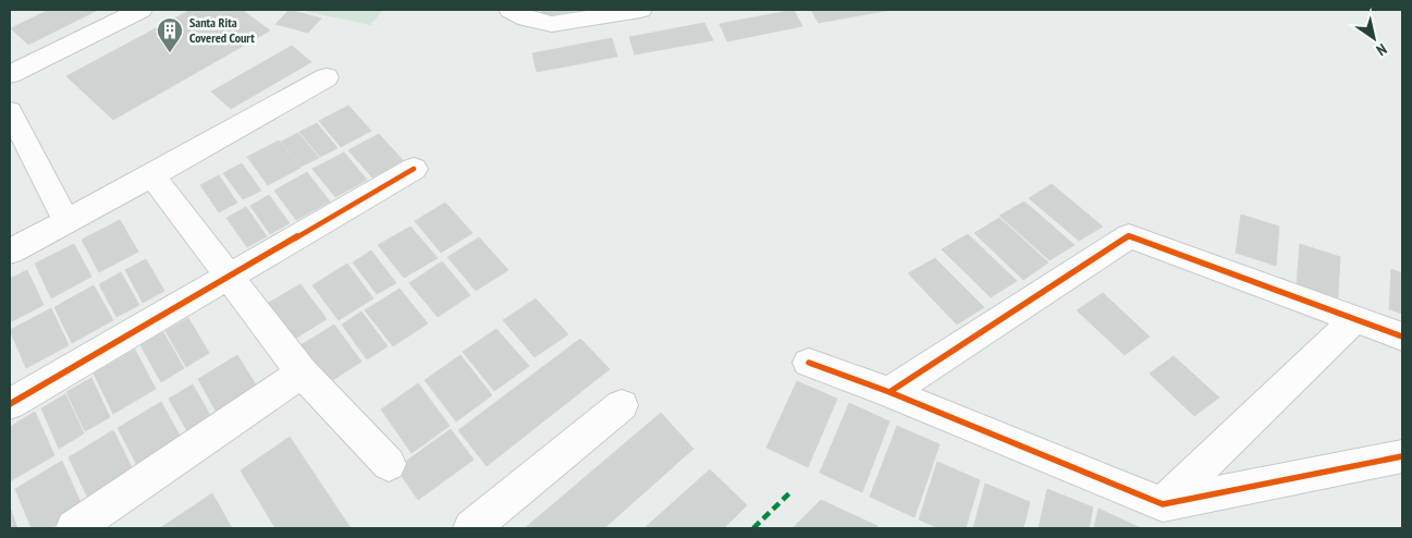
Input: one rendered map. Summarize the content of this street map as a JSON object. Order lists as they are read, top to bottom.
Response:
{
  "places": {
    "building": ["Santa Rita Covered Court"]
  },
  "north": "bottom right"
}
